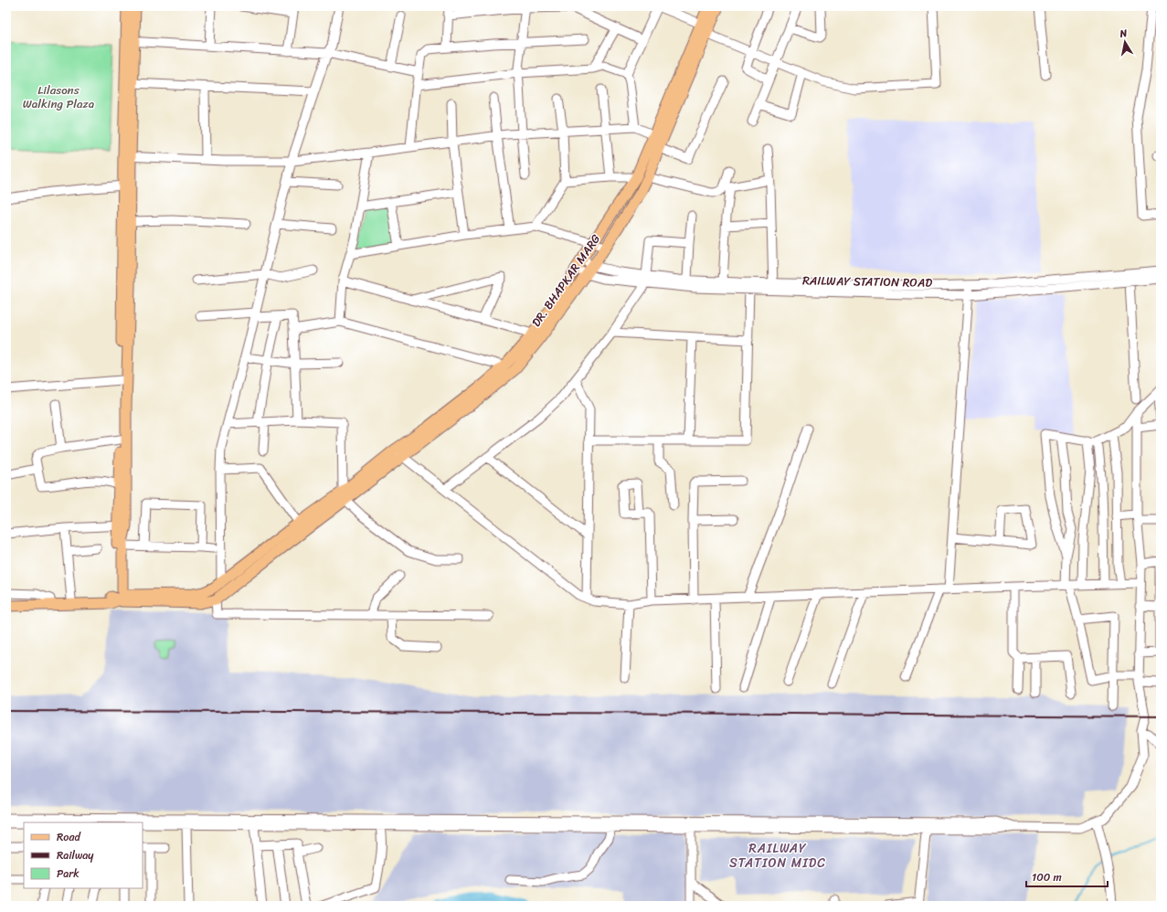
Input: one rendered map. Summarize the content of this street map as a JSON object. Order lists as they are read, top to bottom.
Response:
{
  "streets": {
    "main road": ["DR. BHAPKAR MARG"],
    "street": ["RAILWAY STATION ROAD"]
  },
  "crossings": [
    ["DR. BHAPKAR MARG", "RAILWAY STATION ROAD"]
  ],
  "districts": ["RAILWAY STATION MIDC"],
  "parks": ["Lilasons Walking Plaza"],
  "legend": ["Road", "Railway", "Park"],
  "scale_bar": "100 m",
  "north": "top"
}
